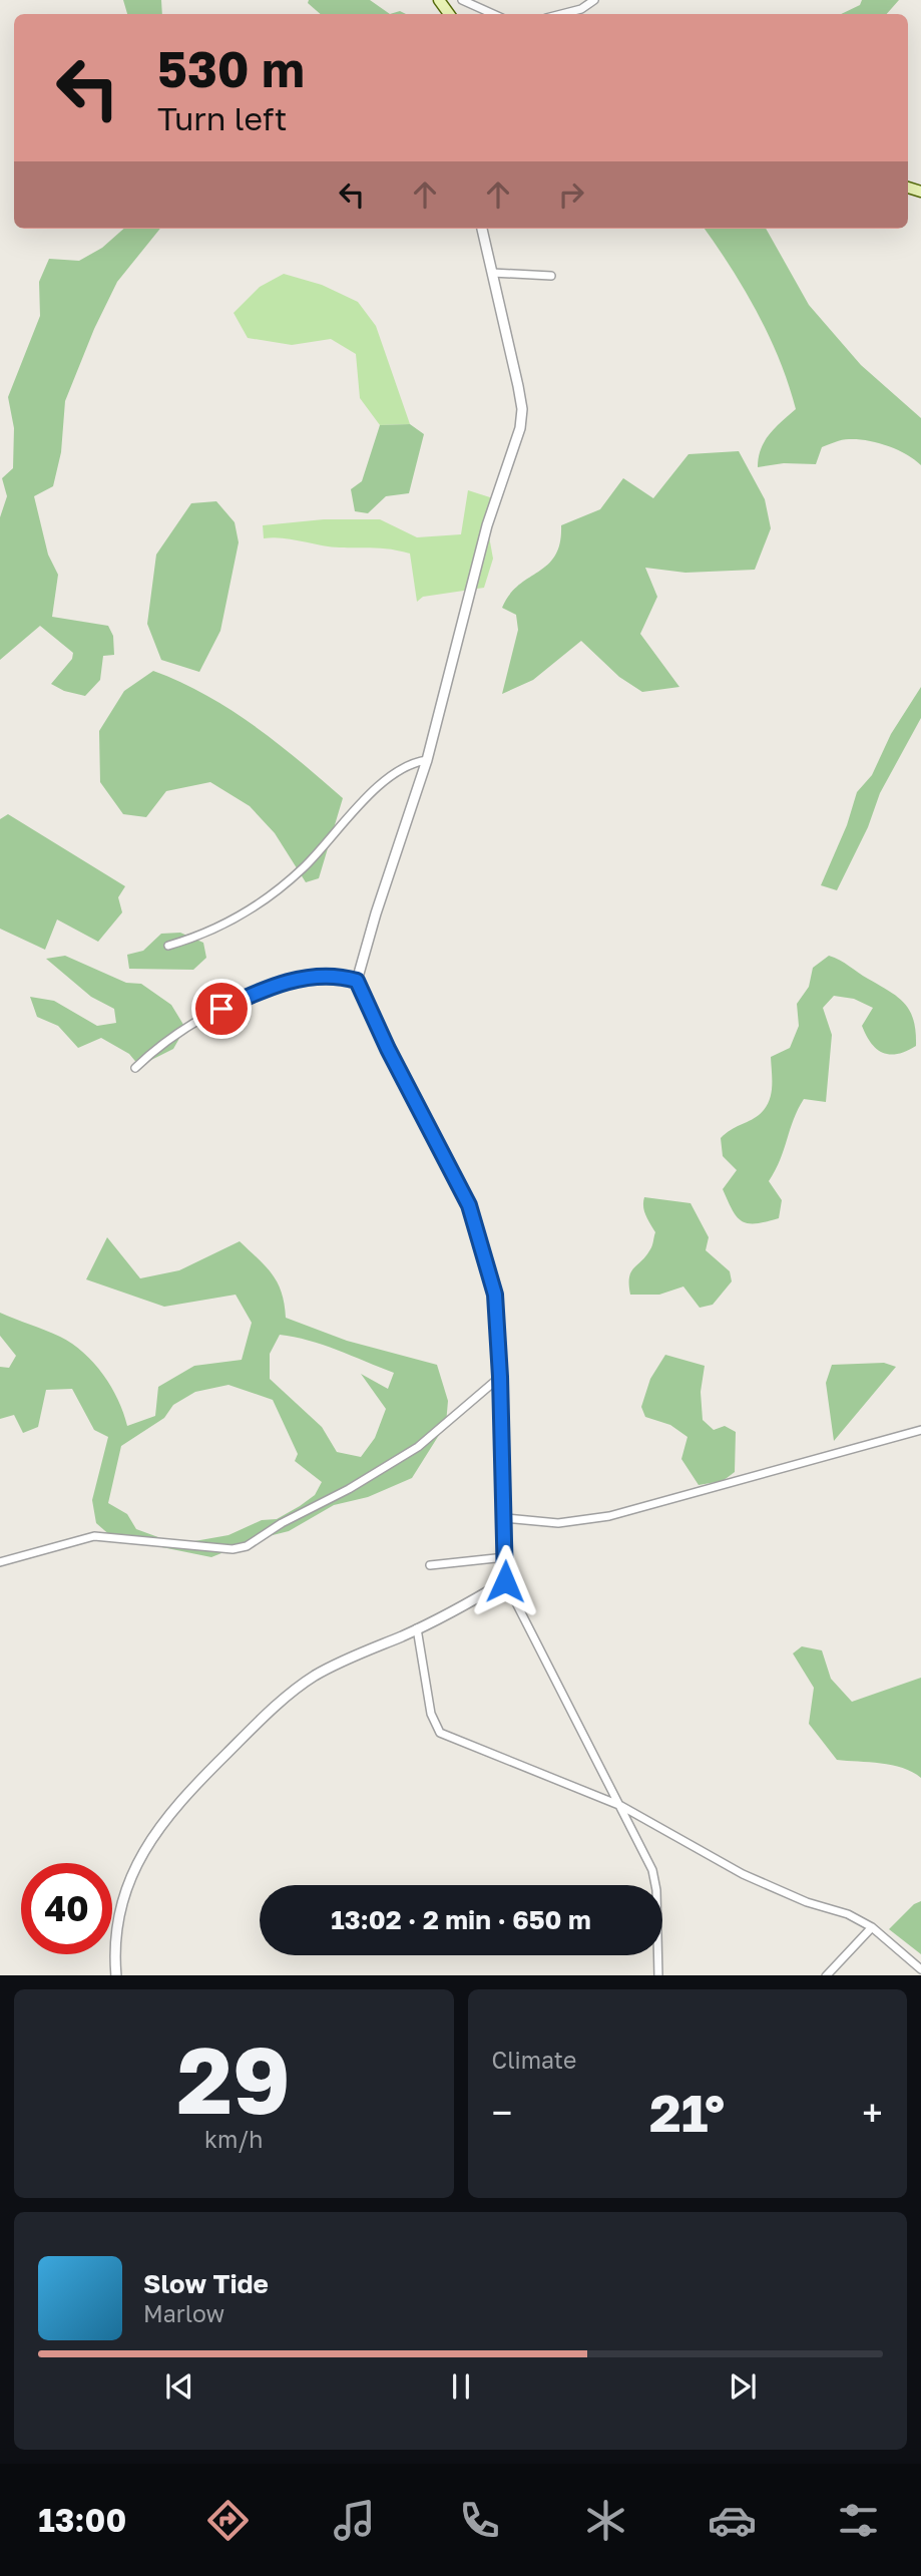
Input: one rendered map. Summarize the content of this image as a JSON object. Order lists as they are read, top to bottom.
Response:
{
  "page": {
    "turn": ["530 m", "Turn left"],
    "limit": "40",
    "trip": "13:02 · 2 min · 650 m",
    "tile": [
      ["29", "km/h"],
      "Climate"
    ],
    "heat": ["−", "21°", "+"],
    "song": ["Slow Tide", "Marlow"],
    "tabs": "13:00"
  }
}
